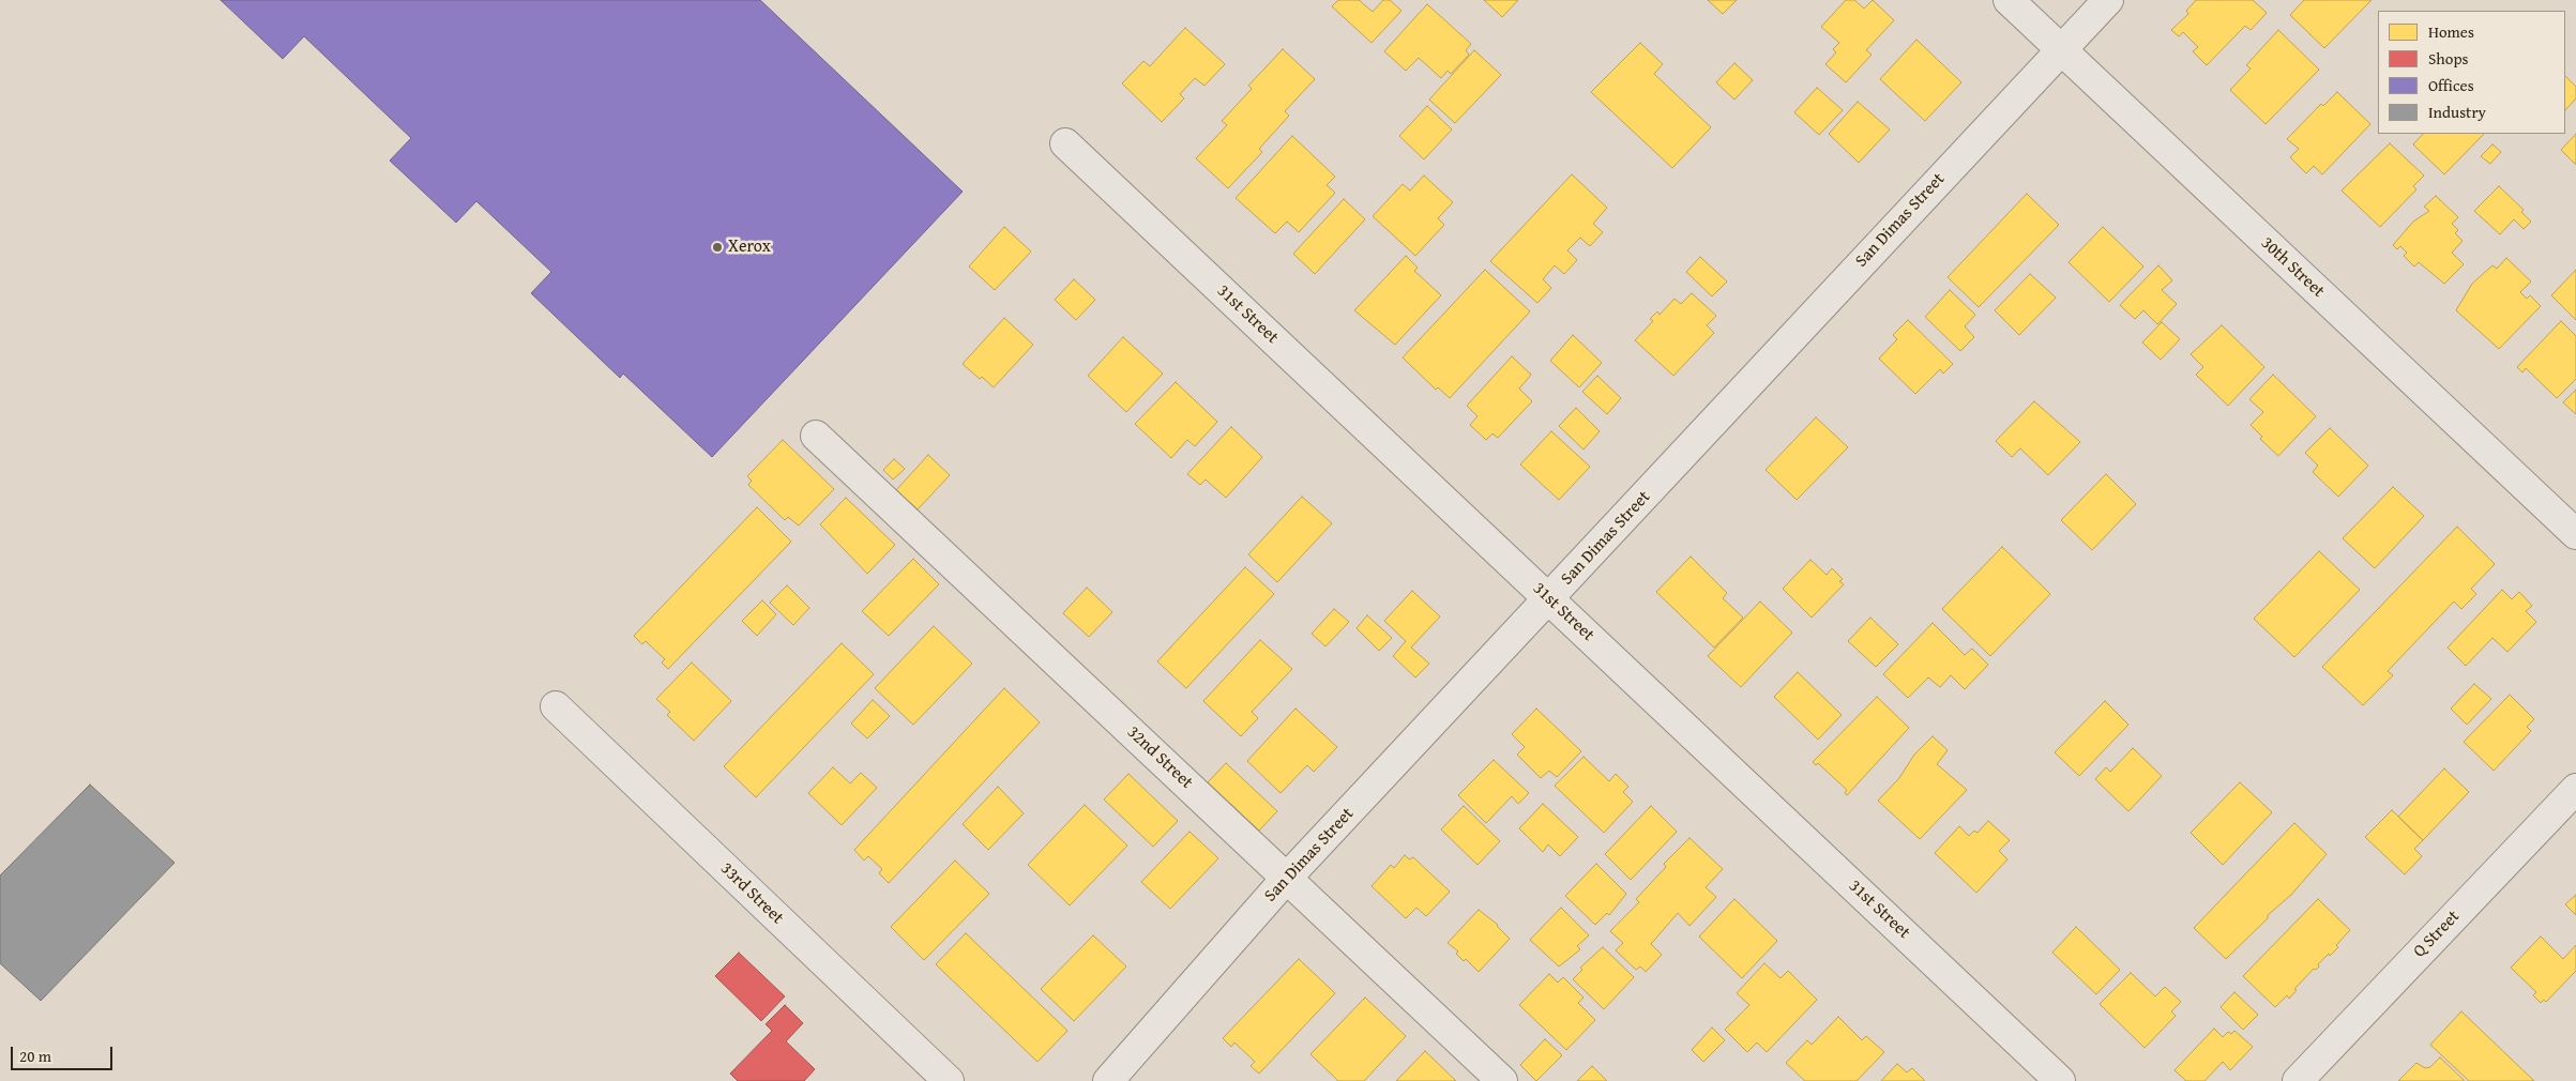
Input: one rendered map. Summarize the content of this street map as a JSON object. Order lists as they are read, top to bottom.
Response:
{
  "streets": {
    "street": [
      "San Dimas Street",
      "30th Street",
      "31st Street",
      "32nd Street",
      "33rd Street",
      "Q Street"
    ]
  },
  "crossings": [
    ["San Dimas Street", "30th Street"],
    ["San Dimas Street", "31st Street"],
    ["San Dimas Street", "32nd Street"]
  ],
  "places": ["Xerox"],
  "legend": [
    "Homes",
    "Shops",
    "Offices",
    "Industry"
  ],
  "scale_bar": "20 m"
}
